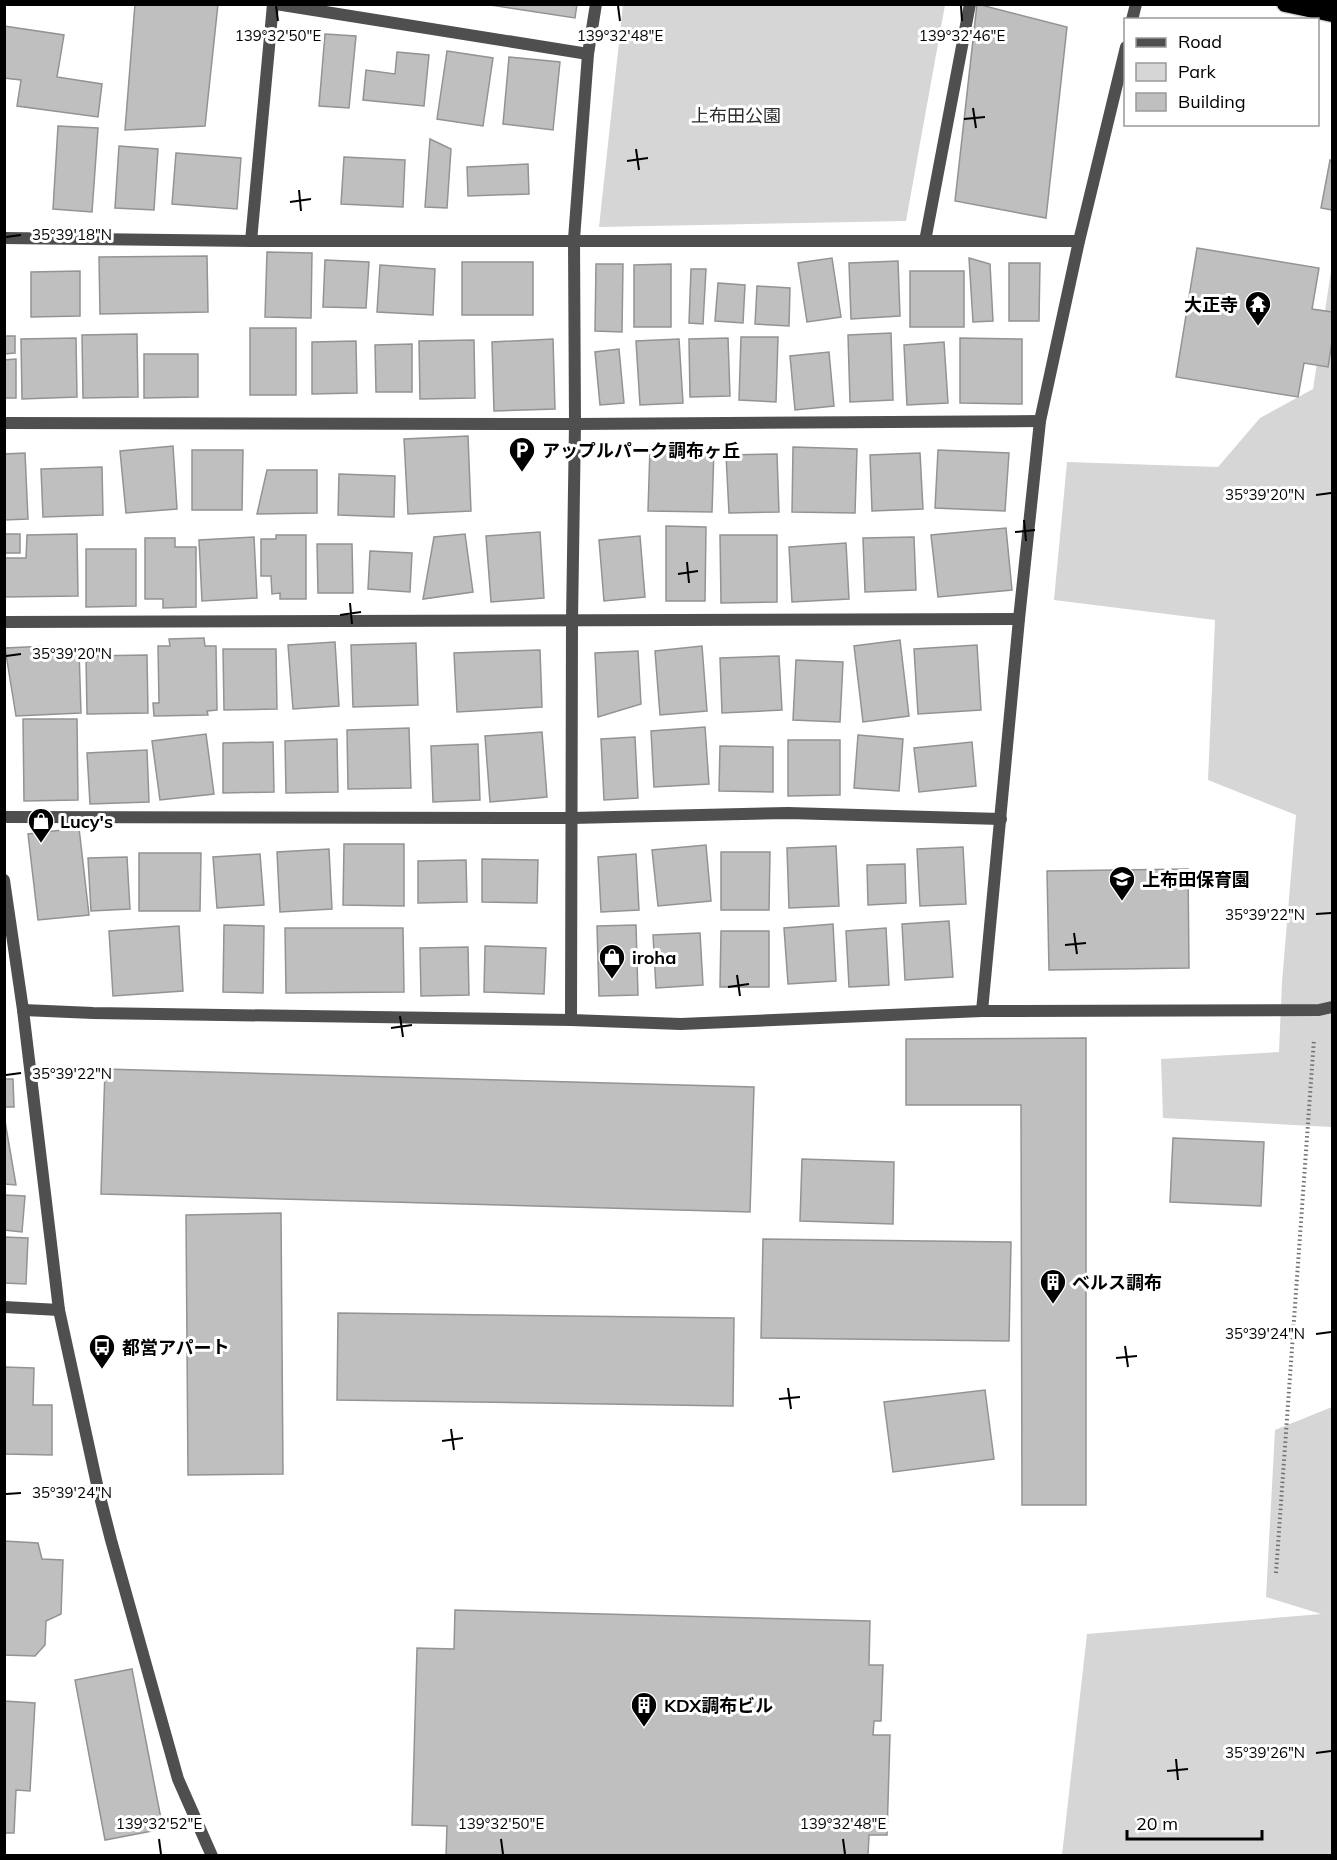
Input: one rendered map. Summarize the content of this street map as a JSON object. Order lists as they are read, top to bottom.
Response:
{
  "parks": ["上布田公園"],
  "places": {
    "temple": ["大正寺"],
    "parking": ["アップルパーク調布ヶ丘"],
    "shop": ["Lucy's", "iroha"],
    "school or university": ["上布田保育園"],
    "building": ["ベルス調布", "KDX調布ビル"],
    "bus stop": ["都営アパート"]
  },
  "legend": ["Road", "Park", "Building"],
  "scale_bar": "20 m",
  "coordinates": [
    "139°32'50\"E",
    "139°32'48\"E",
    "139°32'46\"E",
    "35°39'18\"N",
    "35°39'20\"N",
    "35°39'22\"N",
    "35°39'24\"N",
    "35°39'26\"N",
    "139°32'52\"E"
  ]
}
